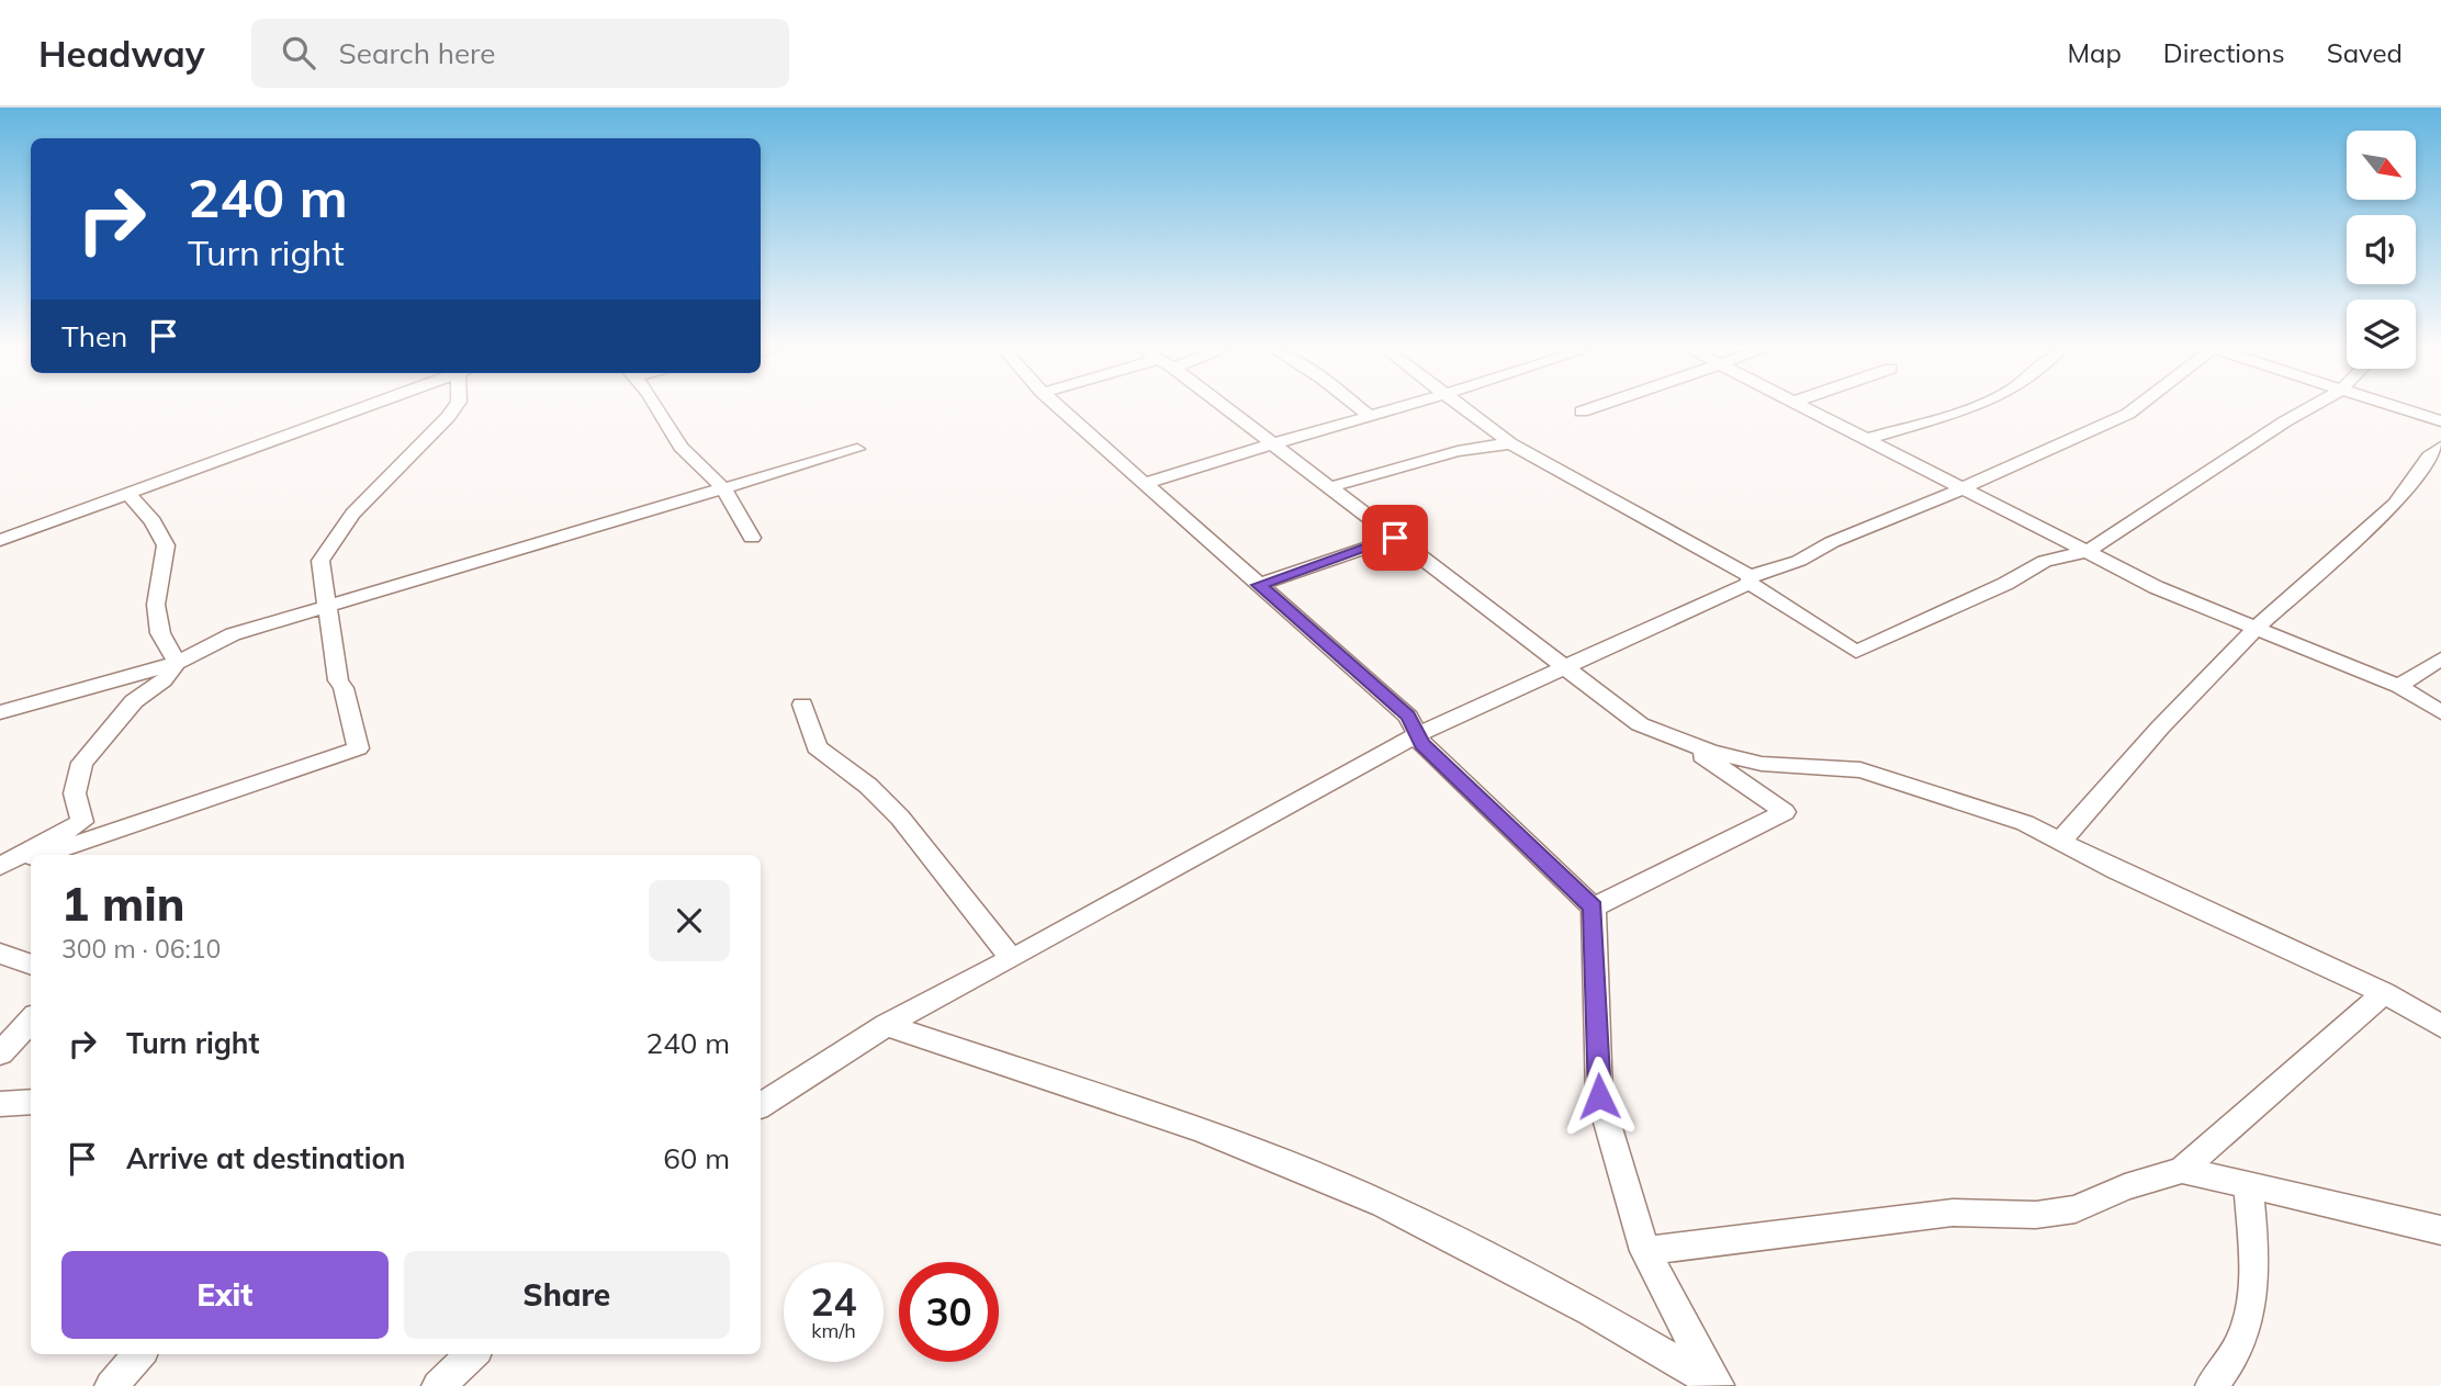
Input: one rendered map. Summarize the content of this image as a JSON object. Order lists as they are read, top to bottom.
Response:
{
  "north": "bottom right",
  "page": {
    "header": "Headway",
    "search": "Search here",
    "nav": ["Map", "Directions", "Saved"],
    "turn": ["240 m", "Turn right"],
    "then": "Then",
    "heading": ["1 min", "300 m · 06:10"],
    "list": [
      {
        "name": "Turn right",
        "value": "240 m"
      },
      {
        "name": "Arrive at destination",
        "value": "60 m"
      }
    ],
    "buttons": ["Exit", "Share"],
    "speed": "24 km/h",
    "limit": "30"
  }
}
